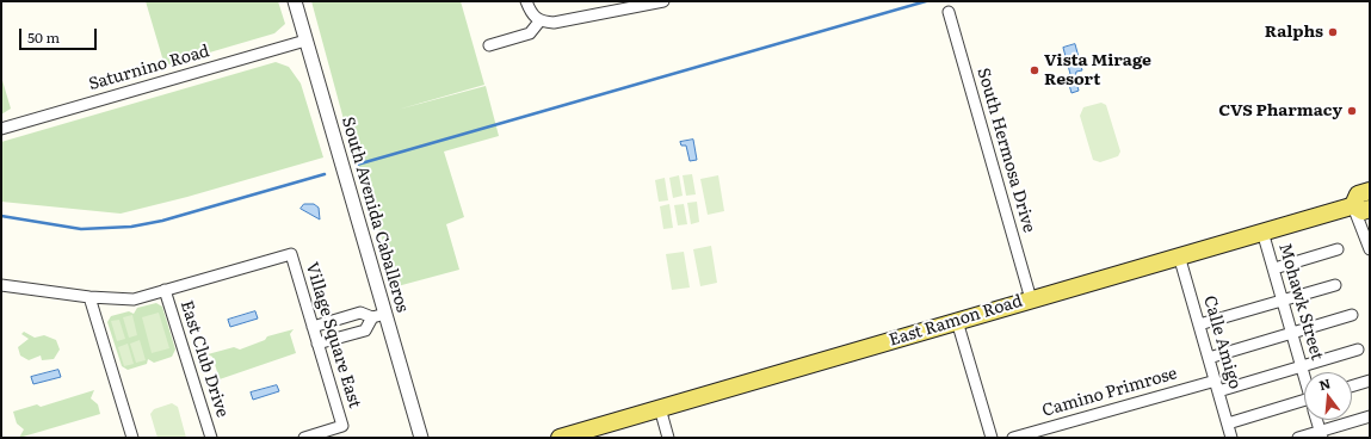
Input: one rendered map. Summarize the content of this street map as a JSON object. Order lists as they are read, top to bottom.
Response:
{
  "streets": {
    "main road": ["East Ramon Road"],
    "street": [
      "Saturnino Road",
      "South Hermosa Drive",
      "South Avenida Caballeros",
      "Mohawk Street",
      "Village Square East",
      "Calle Amigo",
      "East Club Drive",
      "Camino Primrose"
    ]
  },
  "crossings": [
    ["Saturnino Road", "South Avenida Caballeros"],
    ["South Hermosa Drive", "East Ramon Road"],
    ["Mohawk Street", "East Ramon Road"],
    ["East Ramon Road", "Calle Amigo"],
    ["Village Square East", "East Club Drive"],
    ["Calle Amigo", "Camino Primrose"]
  ],
  "places": ["Ralphs", "Vista Mirage Resort", "CVS Pharmacy"],
  "scale_bar": "50 m",
  "north": "top"
}
